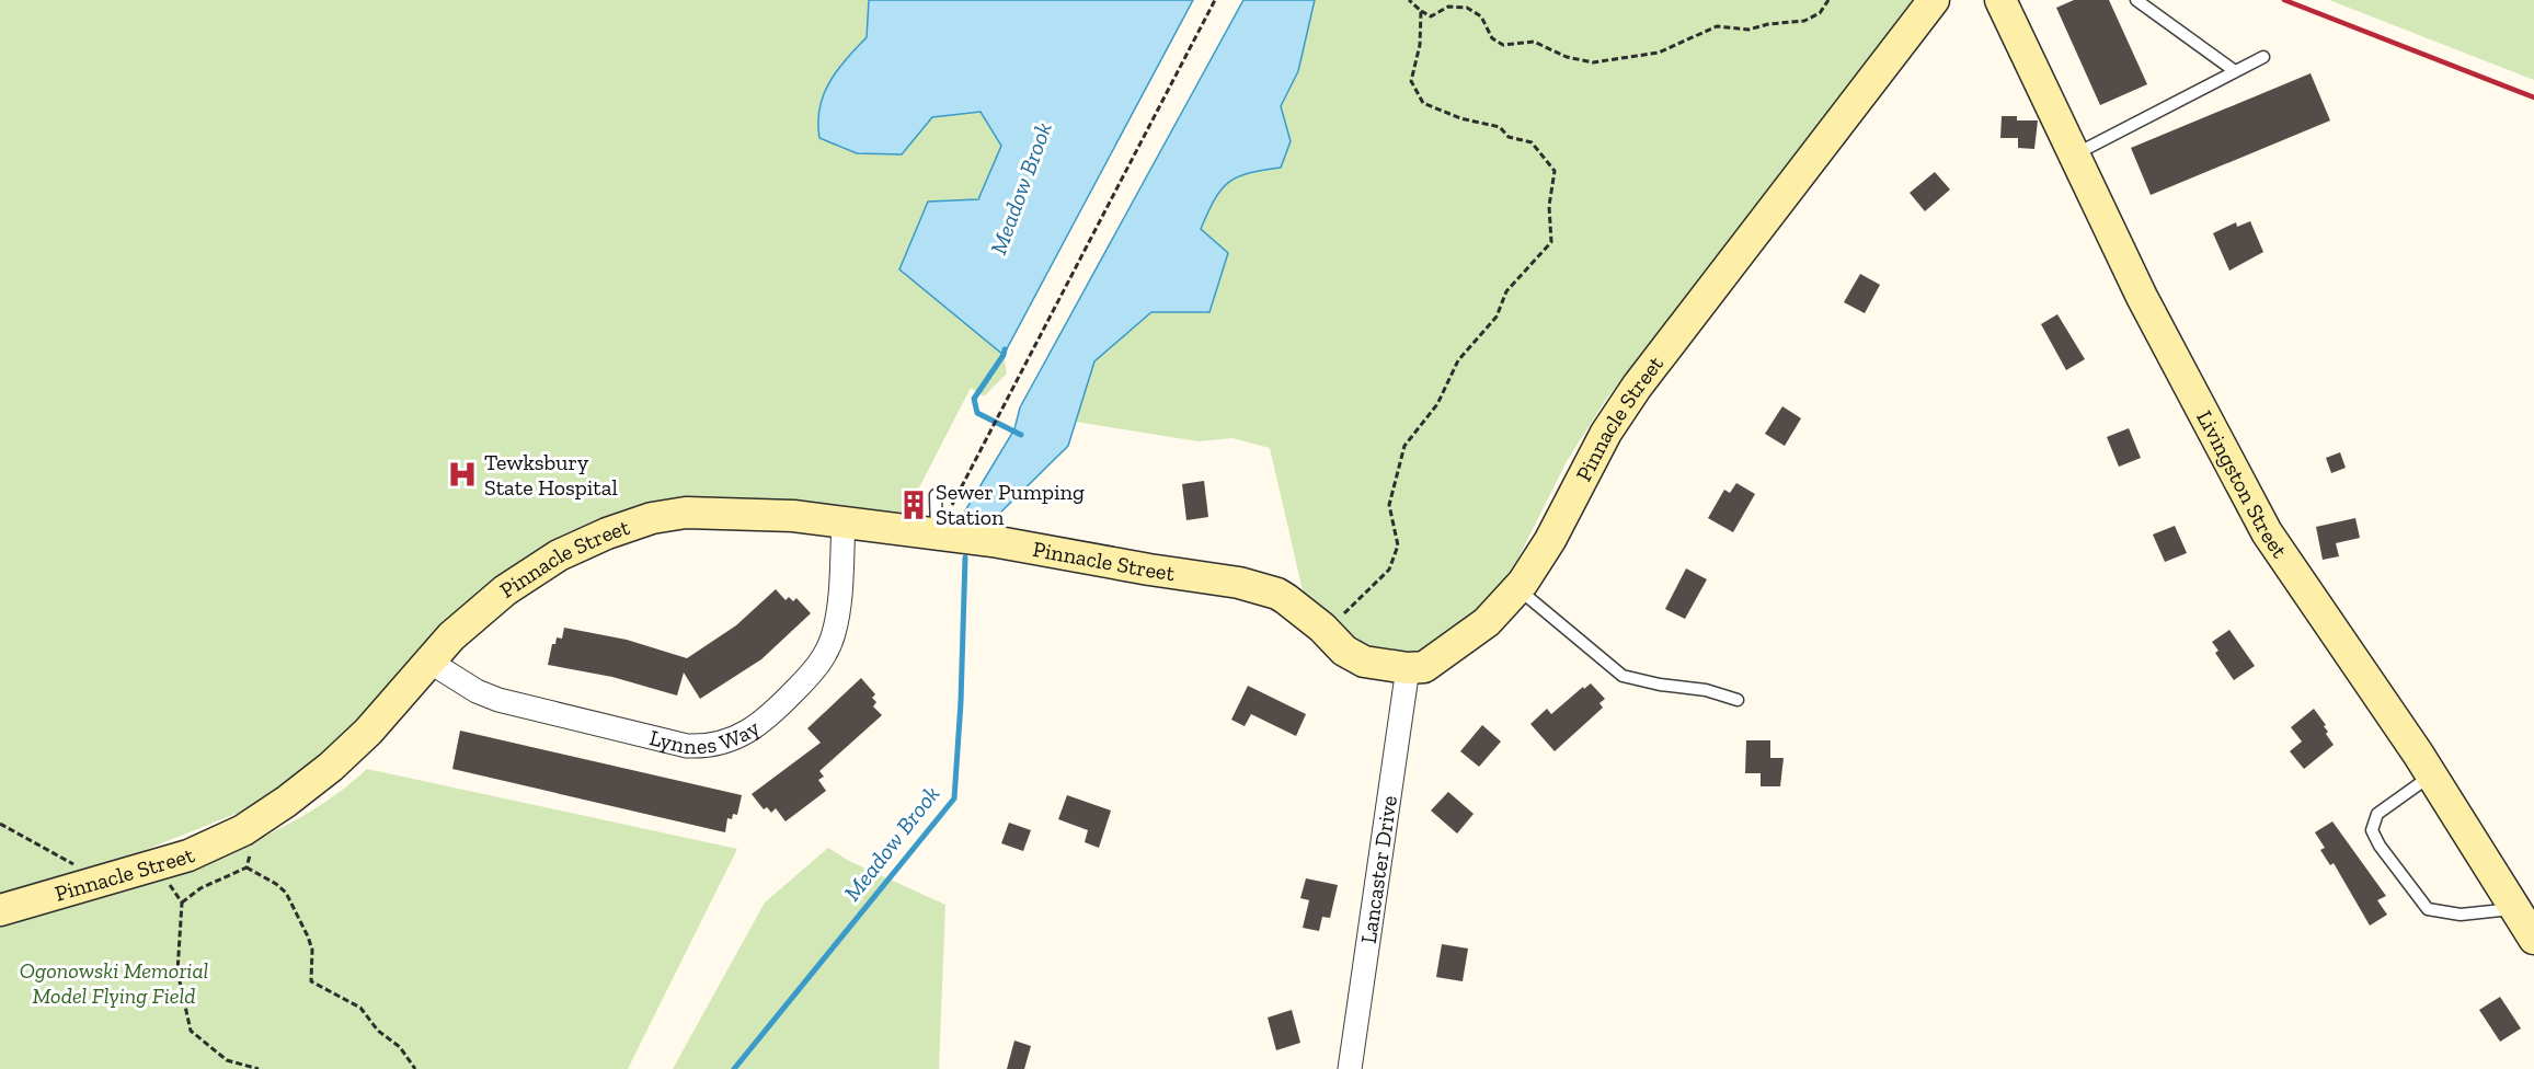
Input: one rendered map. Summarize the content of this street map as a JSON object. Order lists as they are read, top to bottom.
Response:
{
  "streets": {
    "street": [
      "Pinnacle Street",
      "Livingston Street",
      "Lynnes Way",
      "Lancaster Drive"
    ]
  },
  "crossings": [
    ["Pinnacle Street", "Lynnes Way"],
    ["Pinnacle Street", "Lancaster Drive"]
  ],
  "water": ["Meadow Brook"],
  "parks": ["Ogonowski Memorial Model Flying Field"],
  "places": {
    "hospital": ["Tewksbury State Hospital"],
    "building": ["Sewer Pumping Station"]
  }
}
